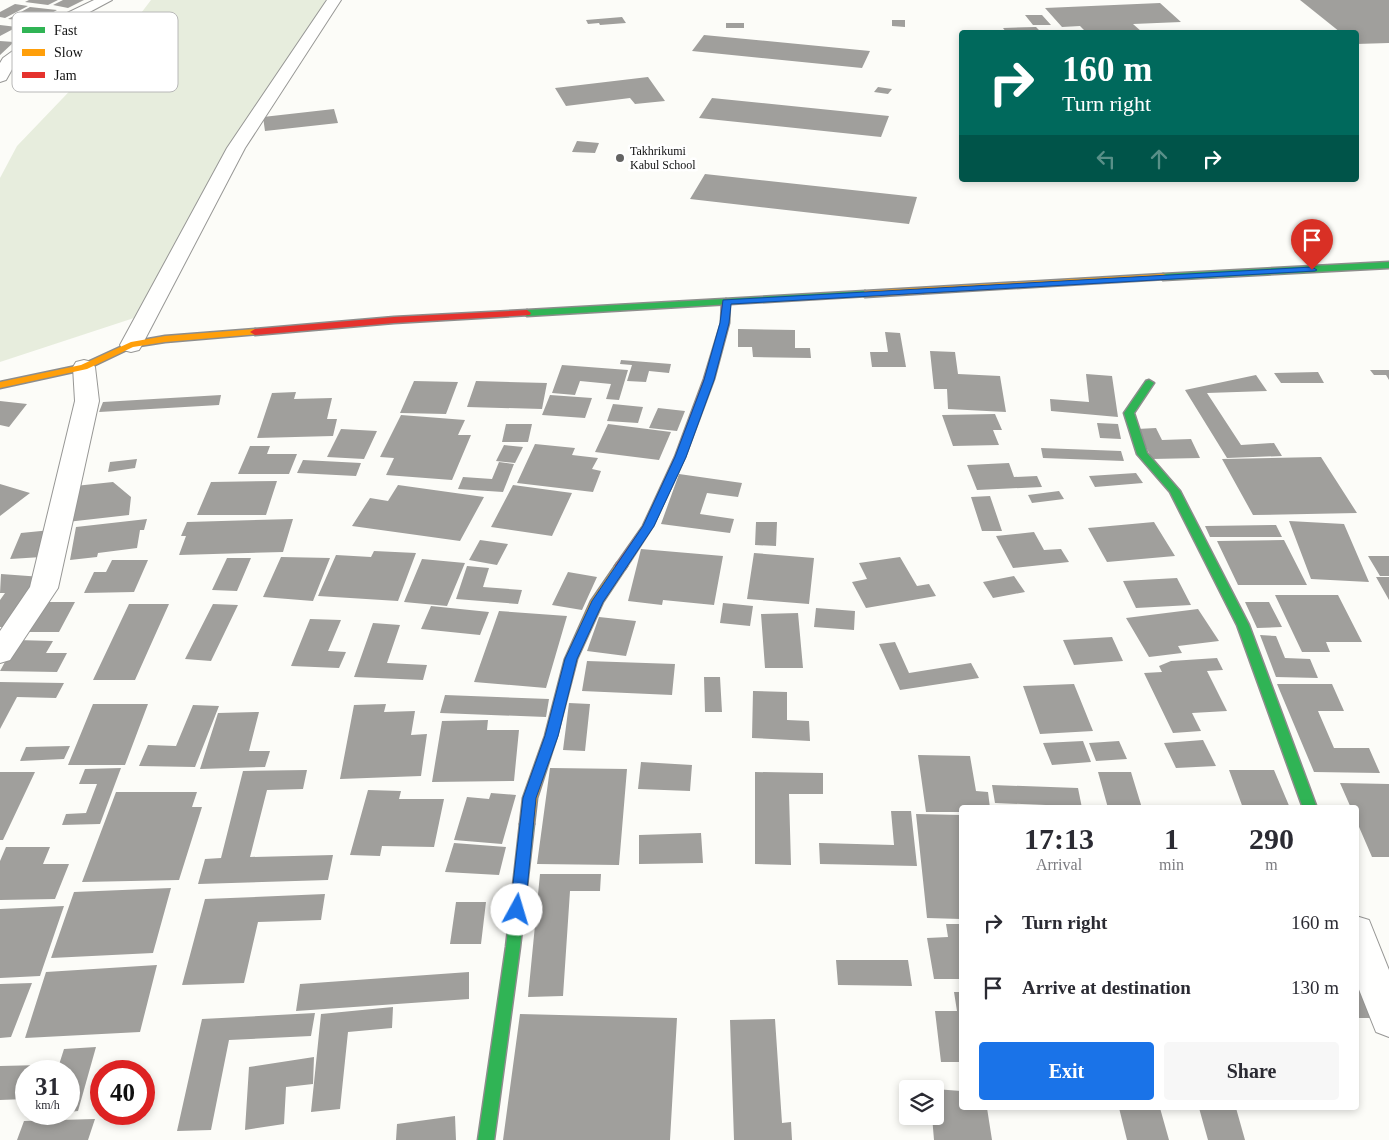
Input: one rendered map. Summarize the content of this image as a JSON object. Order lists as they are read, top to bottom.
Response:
{
  "places": ["Takhrikumi Kabul School"],
  "legend": ["Fast", "Slow", "Jam"],
  "page": {
    "turn": ["160 m", "Turn right"],
    "eta": [
      "17:13",
      "Arrival",
      "1",
      "min",
      "290",
      "m"
    ],
    "list": [
      {
        "name": "Turn right",
        "value": "160 m"
      },
      {
        "name": "Arrive at destination",
        "value": "130 m"
      }
    ],
    "buttons": ["Exit", "Share"],
    "speed": "31 km/h",
    "limit": "40"
  }
}
